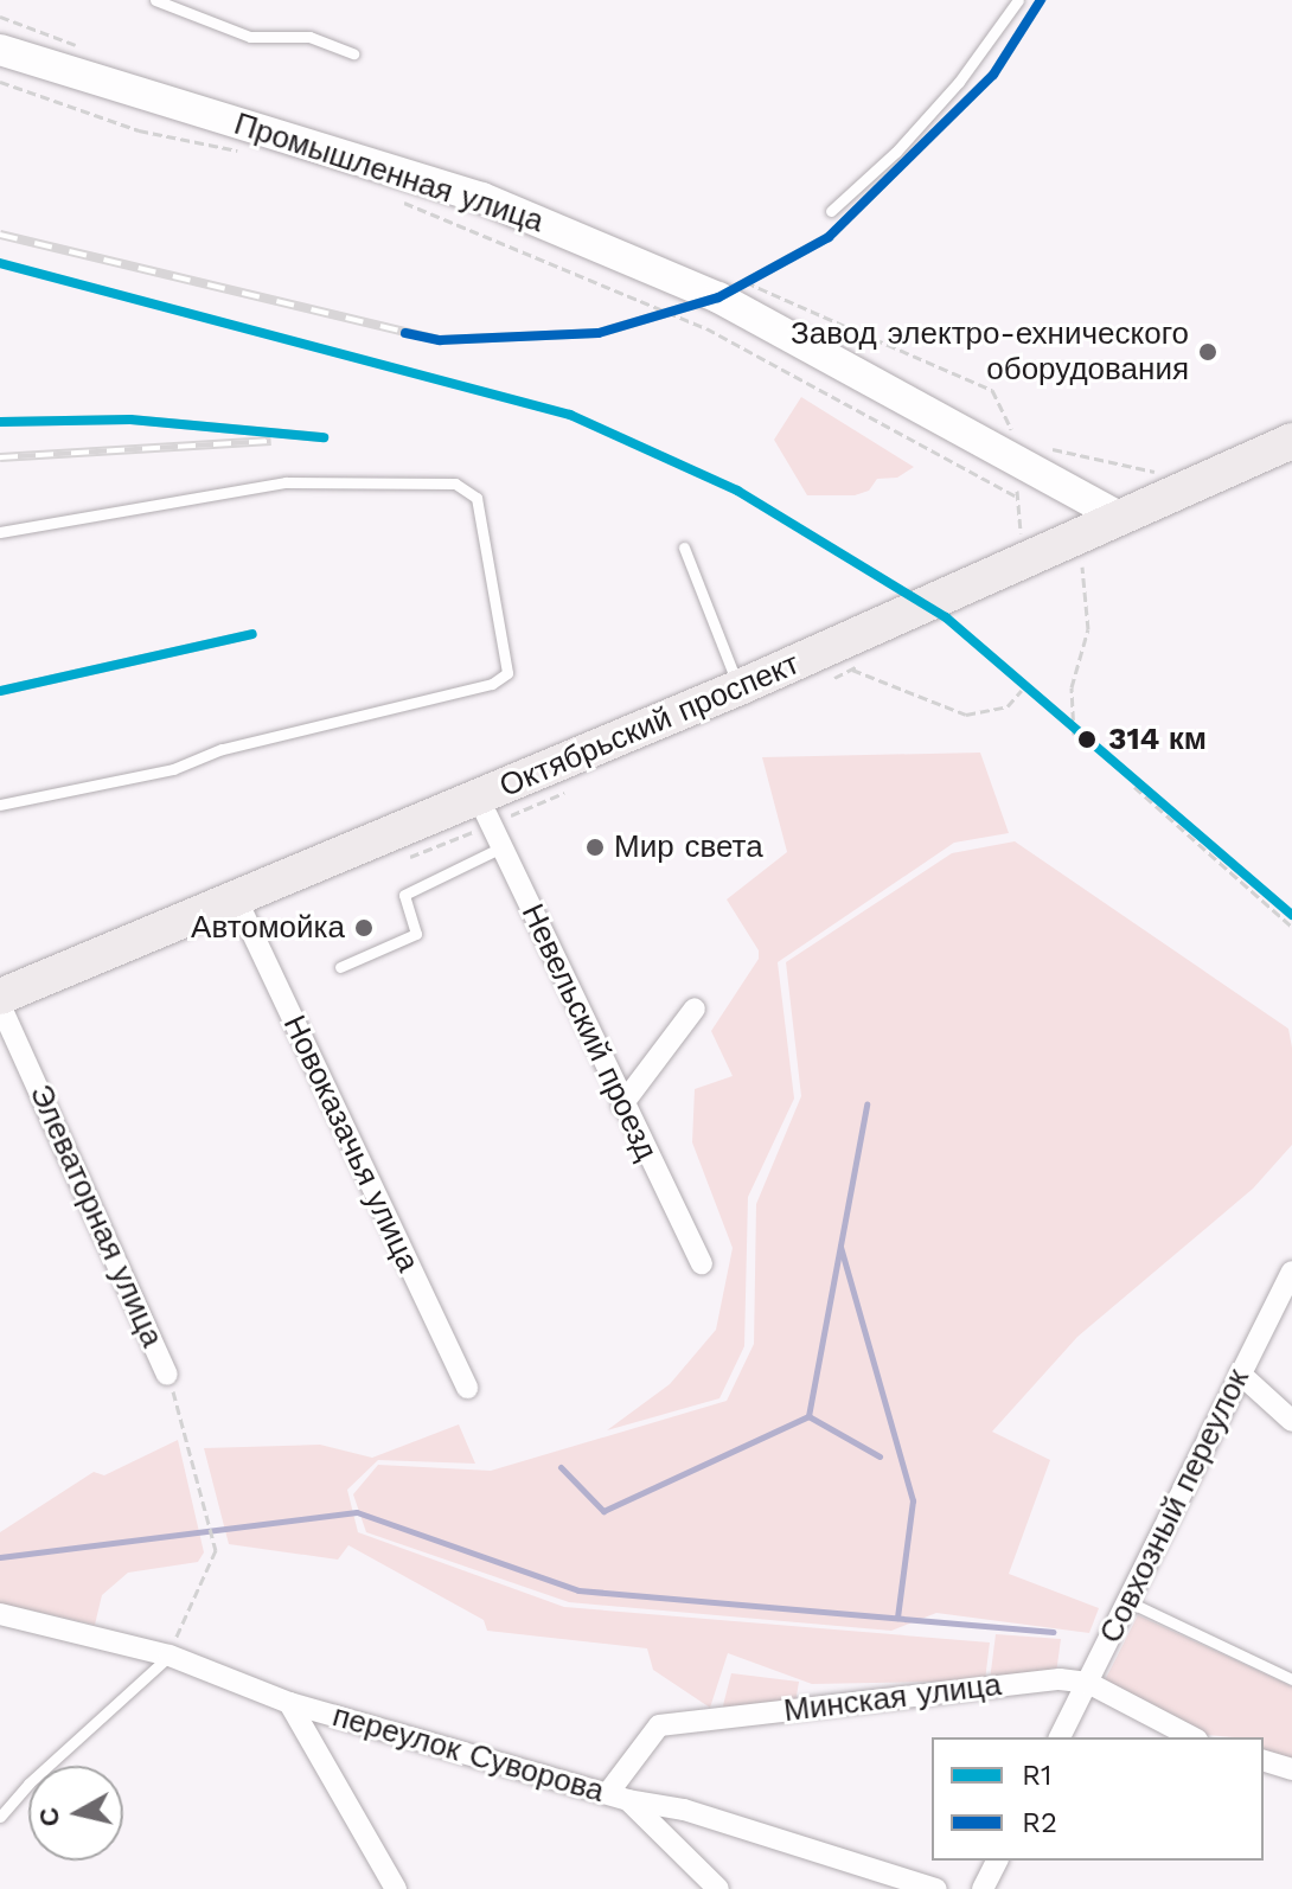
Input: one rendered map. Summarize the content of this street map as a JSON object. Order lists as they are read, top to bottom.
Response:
{
  "streets": {
    "main road": ["Промышленная улица", "Октябрьский проспект"],
    "street": [
      "Невельский проезд",
      "Новоказачья улица",
      "Элеваторная улица",
      "Совхозный переулок",
      "Минская улица",
      "переулок Суворова"
    ]
  },
  "crossings": [
    ["Промышленная улица", "Октябрьский проспект"],
    ["Октябрьский проспект", "Невельский проезд"],
    ["Октябрьский проспект", "Новоказачья улица"],
    ["Совхозный переулок", "Минская улица"],
    ["Минская улица", "переулок Суворова"]
  ],
  "places": [
    "Завод электро-ехнического оборудования",
    "314 км",
    "Мир света",
    "Автомойка"
  ],
  "lines": ["transit line R2", "transit line R1"],
  "legend": ["R1", "R2"],
  "north": "left"
}
